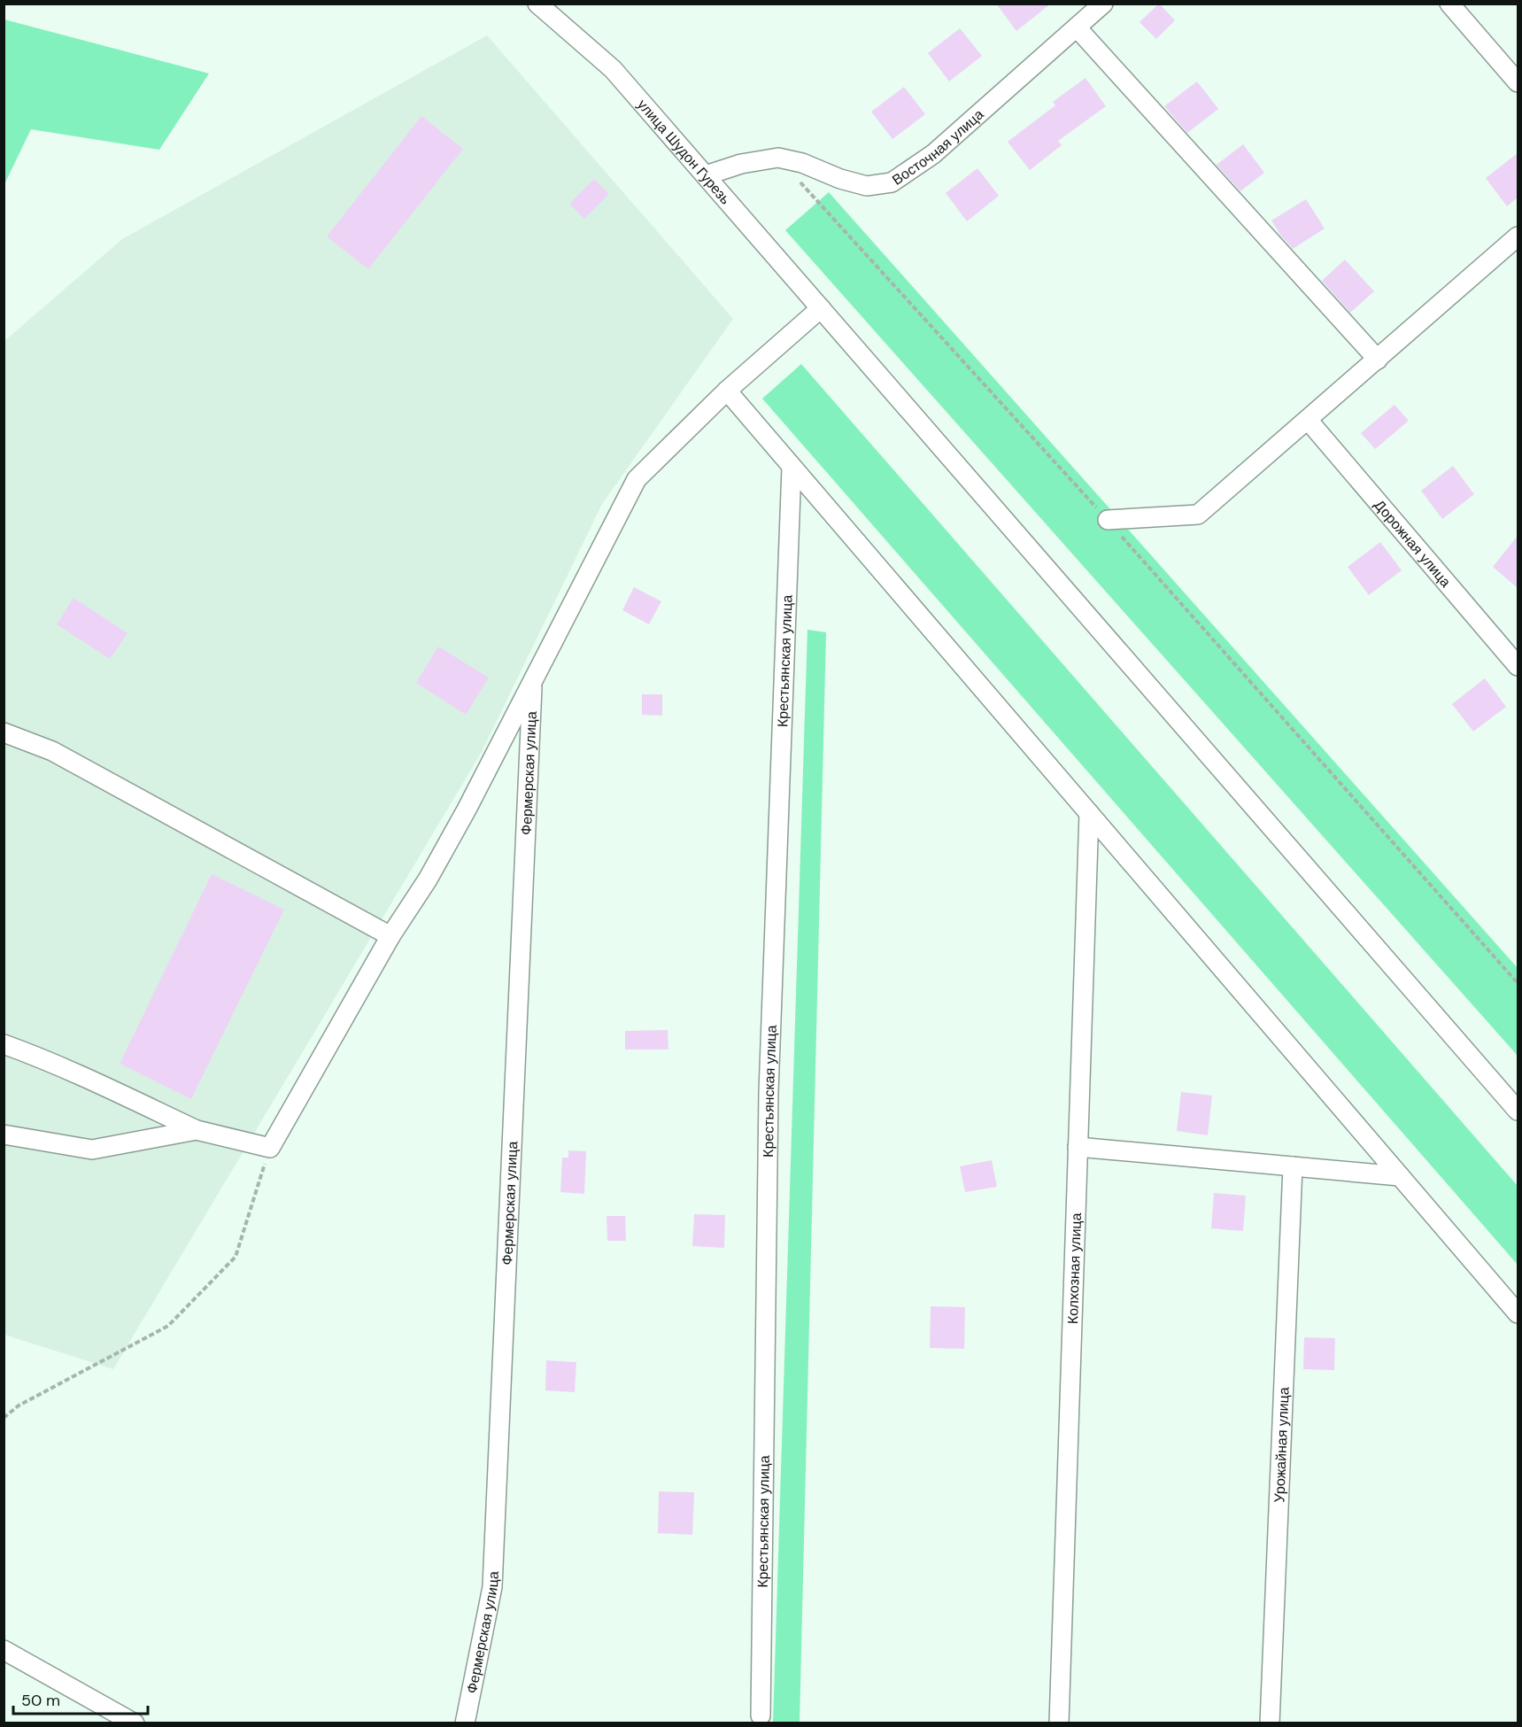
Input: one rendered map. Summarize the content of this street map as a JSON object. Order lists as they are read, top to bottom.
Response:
{
  "streets": {
    "street": [
      "Восточная улица",
      "улица Шудон Гурезь",
      "Дорожная улица",
      "Крестьянская улица",
      "Фермерская улица",
      "Колхозная улица",
      "Урожайная улица"
    ]
  },
  "crossings": [
    ["Восточная улица", "улица Шудон Гурезь"]
  ],
  "scale_bar": "50 m"
}
